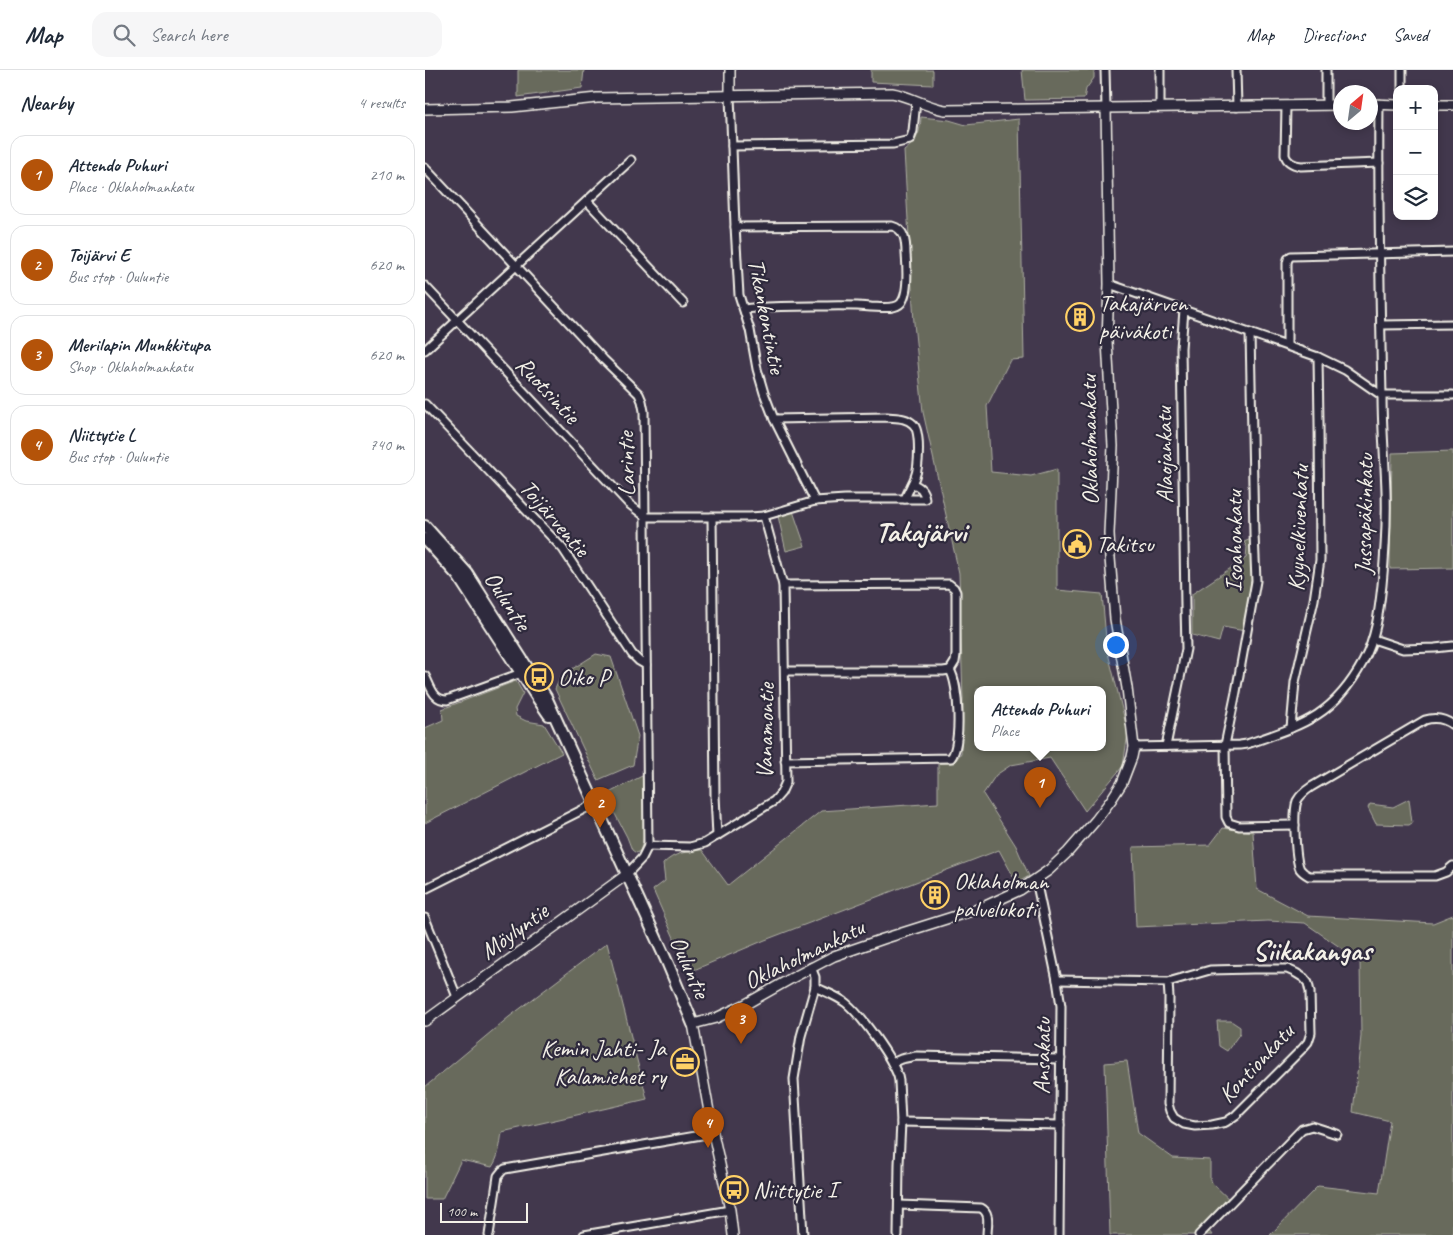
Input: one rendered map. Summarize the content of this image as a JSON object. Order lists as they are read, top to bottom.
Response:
{
  "streets": {
    "main road": ["Ouluntie"],
    "street": [
      "Tikankontintie",
      "Ruotsintie",
      "Oklaholmankatu",
      "Alaojankatu",
      "Larintie",
      "Jussapäkinkatu",
      "Toijärventie",
      "Kyynelkivenkatu",
      "Isoahonkatu",
      "Vanamontie",
      "Möylyntie",
      "Ansakatu",
      "Kontionkatu"
    ]
  },
  "crossings": [
    ["Ruotsintie", "Larintie"],
    ["Oklaholmankatu", "Jussapäkinkatu"],
    ["Oklaholmankatu", "Ouluntie"],
    ["Oklaholmankatu", "Ansakatu"],
    ["Alaojankatu", "Jussapäkinkatu"],
    ["Larintie", "Toijärventie"],
    ["Larintie", "Vanamontie"],
    ["Jussapäkinkatu", "Kyynelkivenkatu"],
    ["Jussapäkinkatu", "Isoahonkatu"],
    ["Ouluntie", "Möylyntie"],
    ["Ansakatu", "Kontionkatu"]
  ],
  "districts": ["Takajärvi", "Siikakangas"],
  "places": {
    "building": ["Takajärven päiväkoti", "Oklaholman palvelukoti"],
    "public building": ["Takitsu"],
    "bus stop": ["Oiko P", "Niittytie I"],
    "office": ["Kemin Jahti- Ja Kalamiehet ry"]
  },
  "scale_bar": "100 m",
  "north": "top right",
  "page": {
    "header": "Map",
    "search": "Search here",
    "nav": ["Map", "Directions", "Saved"],
    "heading": ["Nearby", "4 results"],
    "map_buttons": ["+", "−"],
    "list": [
      {
        "mark": "1",
        "name": "Attendo Puhuri",
        "note": "Place · Oklaholmankatu",
        "value": "210 m"
      },
      {
        "mark": "2",
        "name": "Toijärvi E",
        "note": "Bus stop · Ouluntie",
        "value": "620 m"
      },
      {
        "mark": "3",
        "name": "Merilapin Munkkitupa",
        "note": "Shop · Oklaholmankatu",
        "value": "620 m"
      },
      {
        "mark": "4",
        "name": "Niittytie L",
        "note": "Bus stop · Ouluntie",
        "value": "740 m"
      }
    ],
    "popup": ["Attendo Puhuri", "Place"],
    "pins": [
      "1",
      "2",
      "3",
      "4"
    ],
    "scale": "100 m"
  }
}
